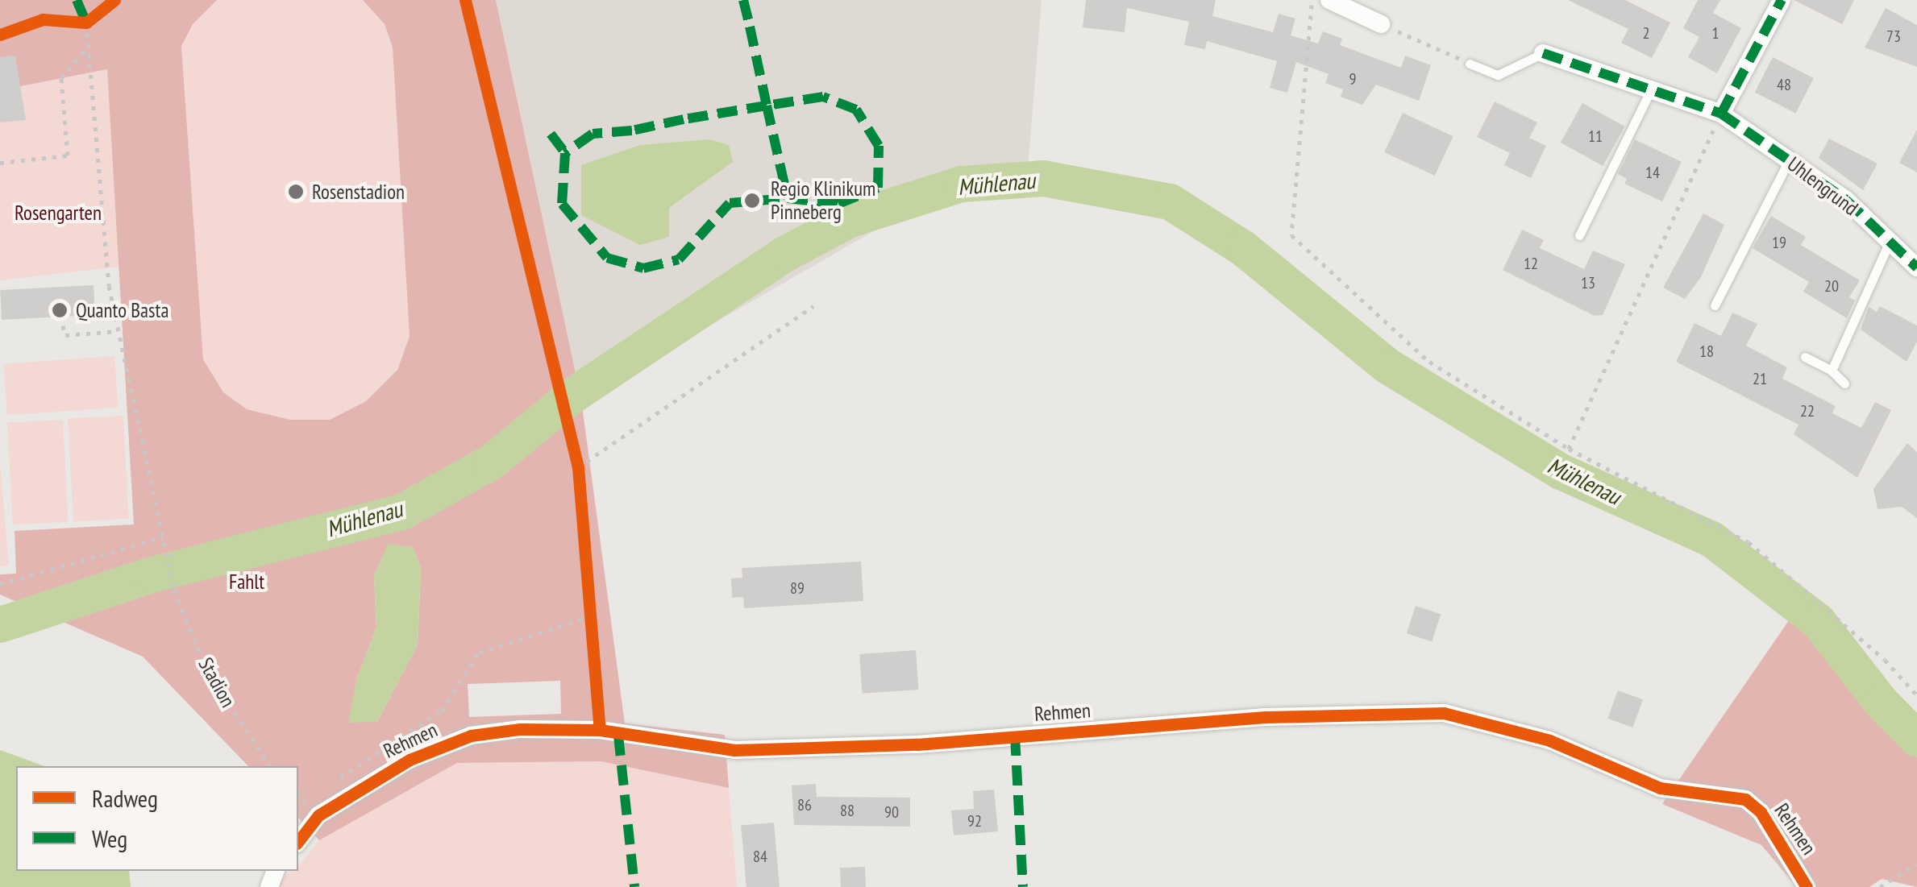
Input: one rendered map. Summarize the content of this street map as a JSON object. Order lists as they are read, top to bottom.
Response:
{
  "streets": {
    "street": ["Uhlengrund", "Rehmen"],
    "path": ["Stadion"]
  },
  "water": ["Mühlenau"],
  "parks": ["Rosengarten", "Fahlt"],
  "places": ["Rosenstadion", "Regio Klinikum Pinneberg", "Quanto Basta"],
  "house_numbers": [
    "2",
    "1",
    "73",
    "9",
    "48",
    "11",
    "14",
    "19",
    "12",
    "13",
    "20",
    "18",
    "21",
    "22",
    "89",
    "86",
    "88",
    "90",
    "92",
    "84"
  ],
  "legend": ["Radweg", "Weg"]
}
